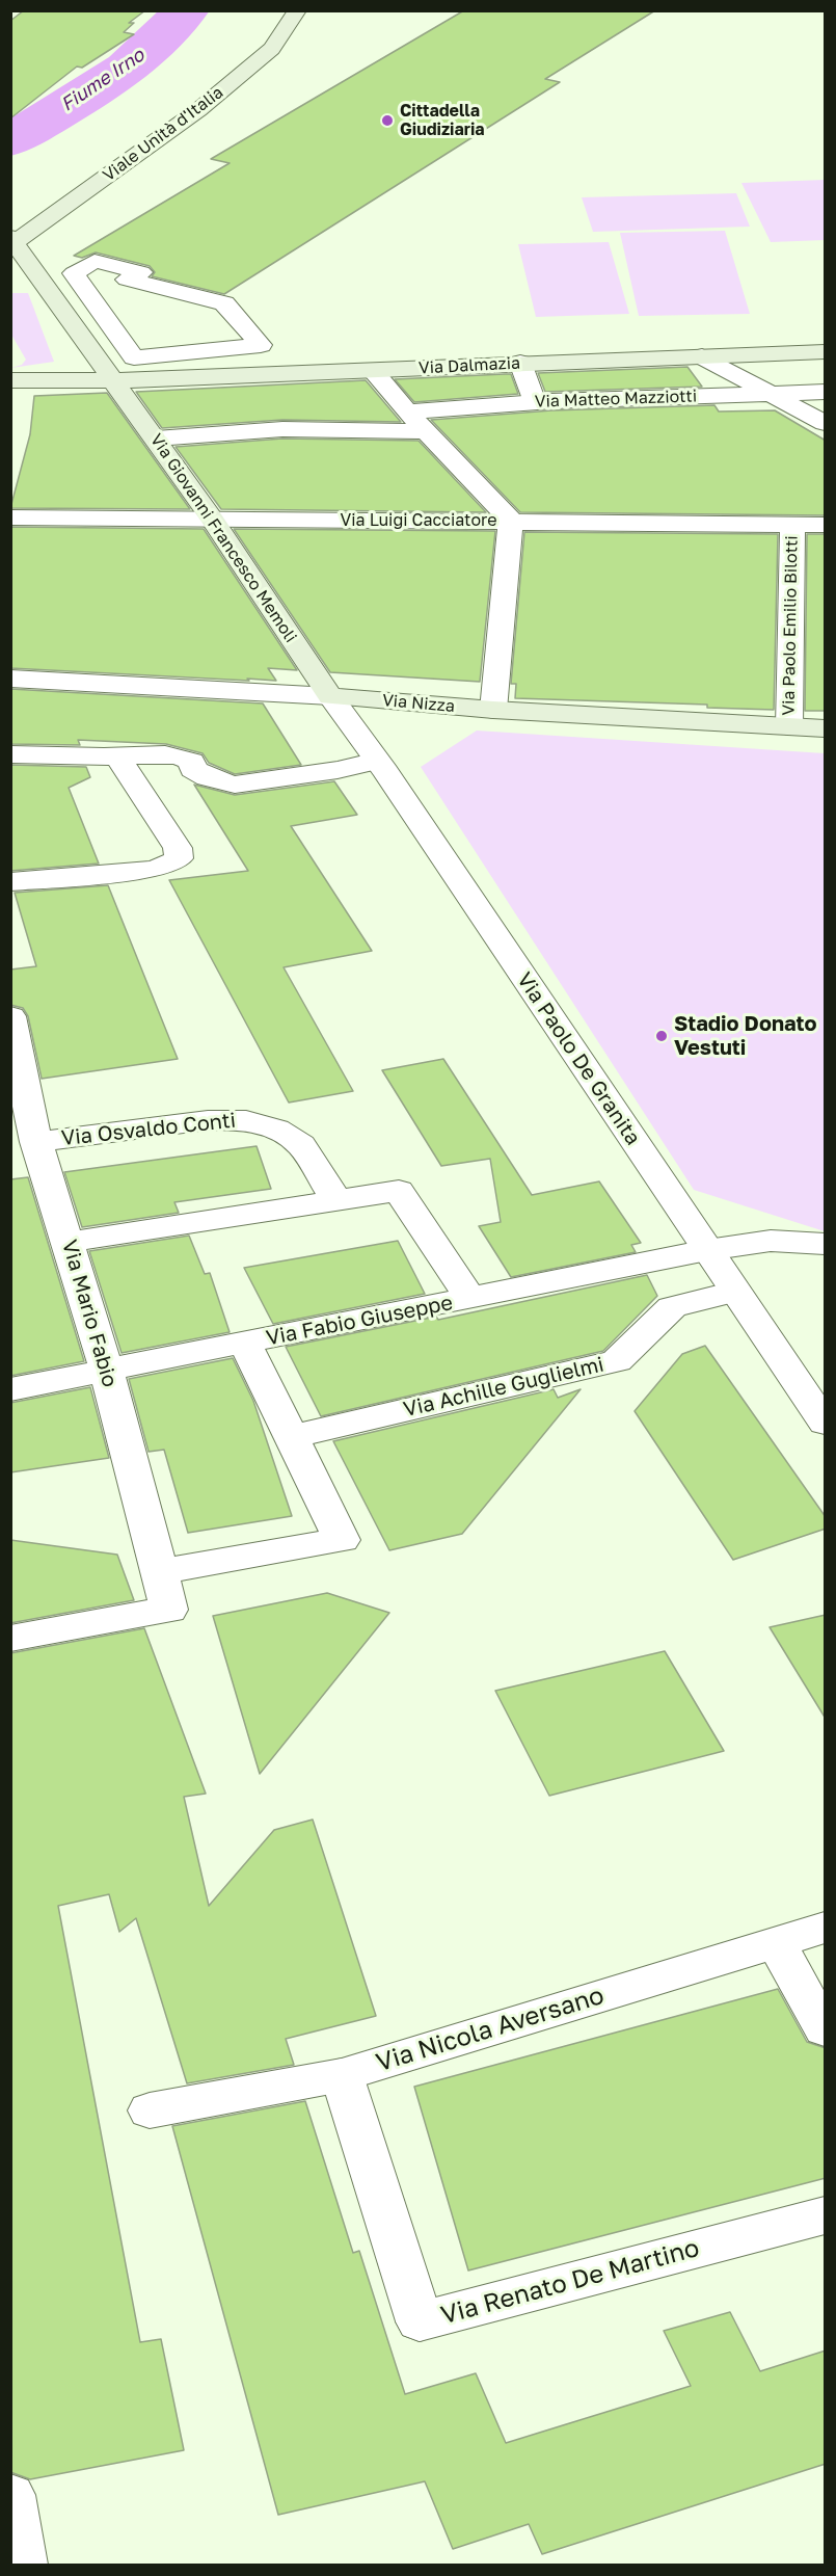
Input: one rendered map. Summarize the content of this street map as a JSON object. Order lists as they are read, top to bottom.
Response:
{
  "streets": {
    "main road": [
      "Viale Unità d'Italia",
      "Via Dalmazia",
      "Via Giovanni Francesco Memoli",
      "Via Nizza"
    ],
    "street": [
      "Via Matteo Mazziotti",
      "Via Luigi Cacciatore",
      "Via Paolo Emilio Bilotti",
      "Via Paolo De Granita",
      "Via Osvaldo Conti",
      "Via Mario Fabio",
      "Via Fabio Giuseppe",
      "Via Achille Guglielmi",
      "Via Nicola Aversano",
      "Via Renato De Martino"
    ]
  },
  "crossings": [
    ["Viale Unità d'Italia", "Via Giovanni Francesco Memoli"],
    ["Via Dalmazia", "Via Giovanni Francesco Memoli"],
    ["Via Luigi Cacciatore", "Via Giovanni Francesco Memoli"],
    ["Via Luigi Cacciatore", "Via Paolo Emilio Bilotti"],
    ["Via Giovanni Francesco Memoli", "Via Nizza"],
    ["Via Giovanni Francesco Memoli", "Via Paolo De Granita"],
    ["Via Paolo Emilio Bilotti", "Via Nizza"],
    ["Via Nizza", "Via Paolo De Granita"],
    ["Via Paolo De Granita", "Via Fabio Giuseppe"],
    ["Via Paolo De Granita", "Via Achille Guglielmi"],
    ["Via Osvaldo Conti", "Via Mario Fabio"],
    ["Via Mario Fabio", "Via Fabio Giuseppe"],
    ["Via Nicola Aversano", "Via Renato De Martino"]
  ],
  "water": ["Fiume Irno"],
  "places": ["Cittadella Giudiziaria", "Stadio Donato Vestuti"]
}
